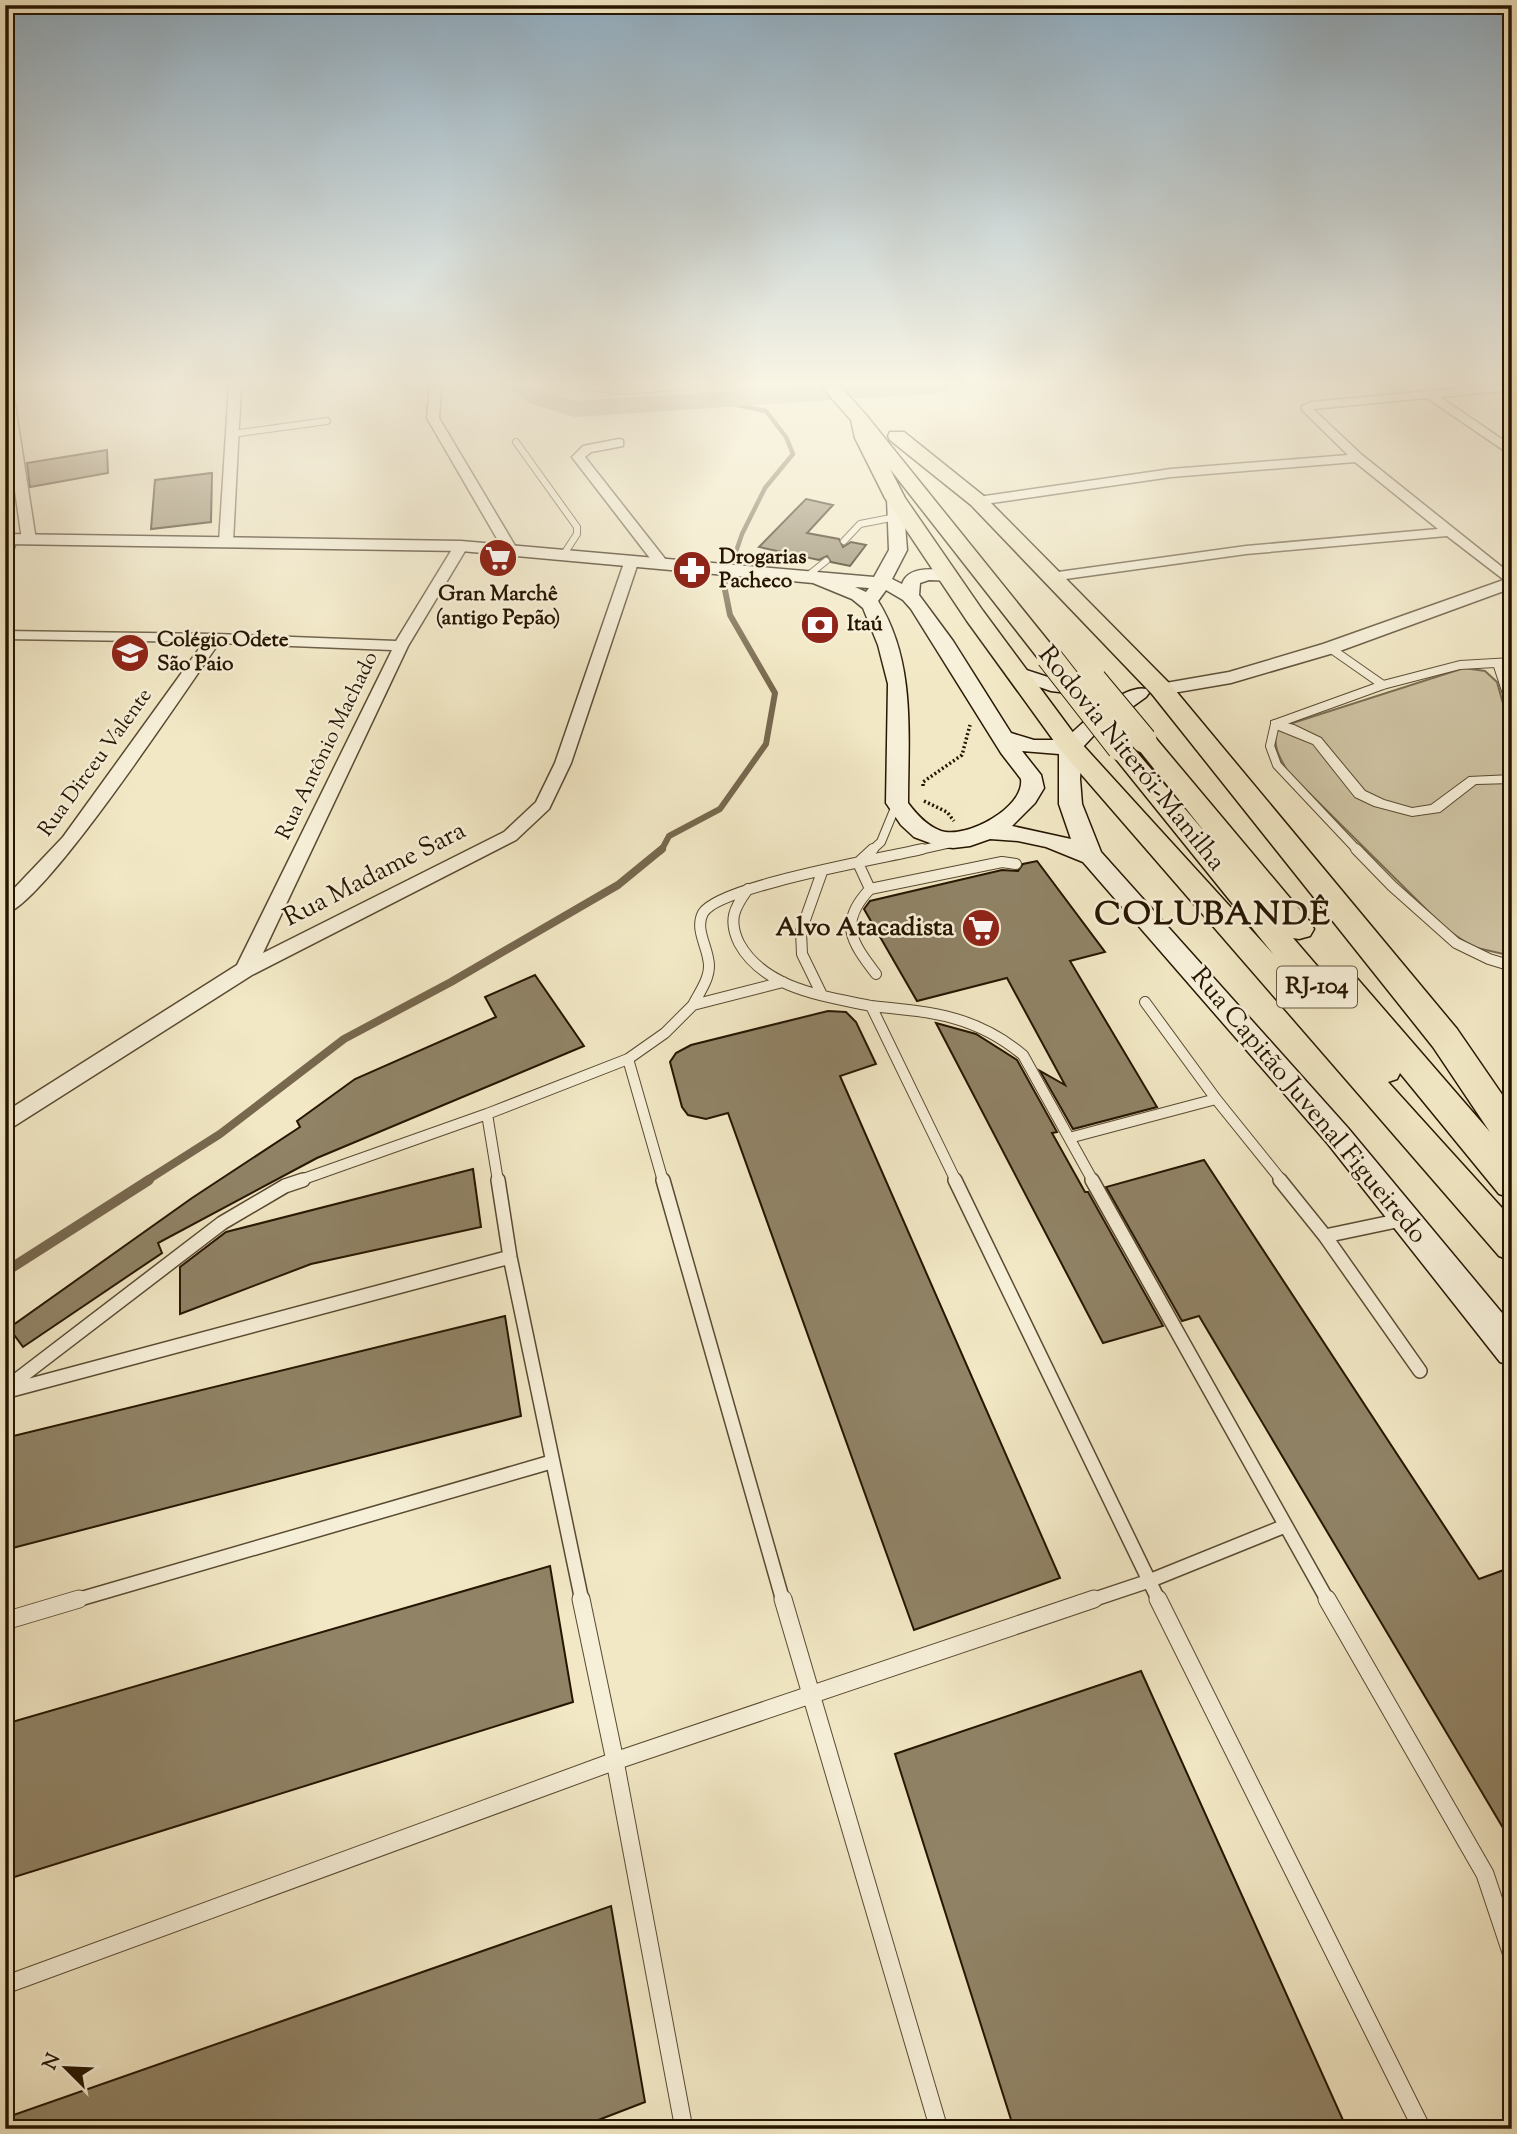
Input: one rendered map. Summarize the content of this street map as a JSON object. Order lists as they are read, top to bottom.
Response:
{
  "streets": {
    "highway": ["Rodovia Niterói-Manilha", "RJ-104"],
    "main road": ["Rua Capitão Juvenal Figueiredo"],
    "street": ["Rua Antônio Machado", "Rua Dirceu Valente", "Rua Madame Sara"]
  },
  "crossings": [
    ["Rua Antônio Machado", "Rua Madame Sara"]
  ],
  "districts": ["COLUBANDÊ"],
  "places": {
    "supermarket": ["Gran Marchê (antigo Pepão)", "Alvo Atacadista"],
    "pharmacy": ["Drogarias Pacheco"],
    "bank": ["Itaú"],
    "school or university": ["Colégio Odete São Paio"]
  },
  "north": "top left"
}
